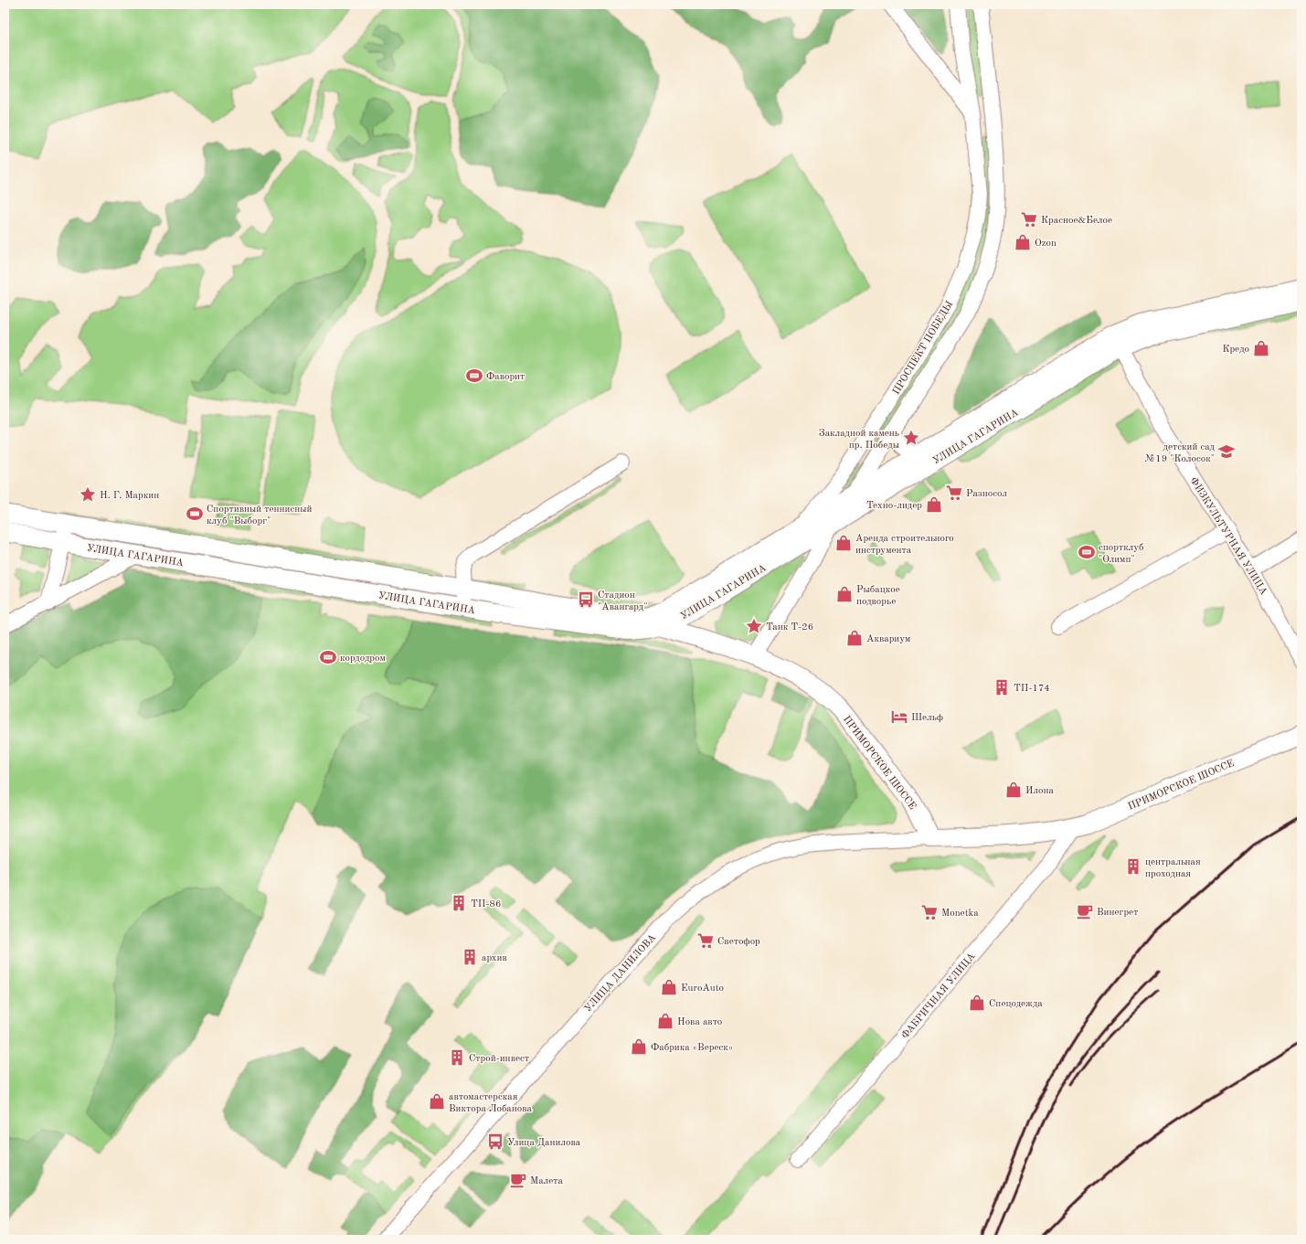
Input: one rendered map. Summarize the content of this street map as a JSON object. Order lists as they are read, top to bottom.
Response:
{
  "streets": {
    "main road": ["УЛИЦА ГАГАРИНА", "ПРИМОРСКОЕ ШОССЕ"],
    "street": [
      "ПРОСПЕКТ ПОБЕДЫ",
      "ФИЗКУЛЬТУРНАЯ УЛИЦА",
      "УЛИЦА ДАНИЛОВА",
      "ФАБРИЧНАЯ УЛИЦА"
    ]
  },
  "crossings": [
    ["ПРОСПЕКТ ПОБЕДЫ", "УЛИЦА ГАГАРИНА"],
    ["УЛИЦА ГАГАРИНА", "ФИЗКУЛЬТУРНАЯ УЛИЦА"],
    ["УЛИЦА ГАГАРИНА", "ПРИМОРСКОЕ ШОССЕ"],
    ["ПРИМОРСКОЕ ШОССЕ", "УЛИЦА ДАНИЛОВА"],
    ["ПРИМОРСКОЕ ШОССЕ", "ФАБРИЧНАЯ УЛИЦА"]
  ],
  "places": {
    "supermarket": [
      "Красное&Белое",
      "Разносол",
      "Monetka",
      "Светофор"
    ],
    "shop": [
      "Ozon",
      "Кредо",
      "Техно-лидер",
      "Аренда строительного инструмента",
      "Рыбацкое подворье",
      "Аквариум",
      "Илона",
      "EuroAuto",
      "Спецодежда",
      "Нова авто",
      "Фабрика «Вереск»",
      "автомастерская Виктора Лобанова"
    ],
    "sports": [
      "Фаворит",
      "Спортивный теннисный клуб \"Выборг\"",
      "спортклуб \"Олимп\"",
      "кордодром"
    ],
    "place": ["Закладной камень пр. Победы", "Н. Г. Маркин", "Танк Т-26"],
    "school or university": ["детский сад №19 \"Колосок\""],
    "bus stop": ["Стадион \"Авангард\"", "Улица Данилова"],
    "building": [
      "ТП-174",
      "центральная проходная",
      "ТП-86",
      "архив",
      "Строй-инвест"
    ],
    "hotel": ["Шельф"],
    "cafe": ["Винегрет", "Малета"]
  }
}
